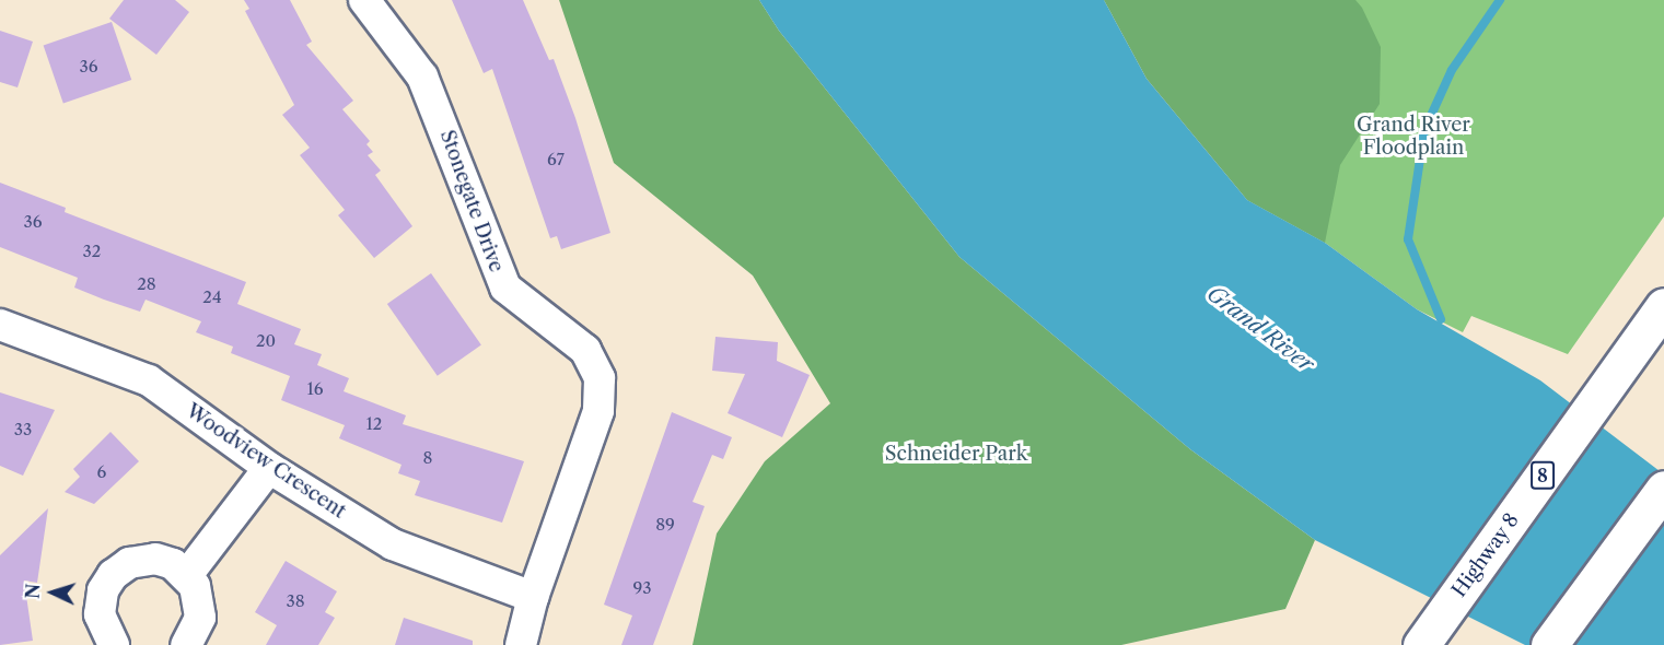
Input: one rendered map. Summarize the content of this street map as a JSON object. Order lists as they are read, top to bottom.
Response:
{
  "streets": {
    "highway": ["8", "Highway 8"],
    "street": ["Stonegate Drive", "Woodview Crescent"]
  },
  "crossings": [
    ["Stonegate Drive", "Woodview Crescent"]
  ],
  "water": ["Grand River"],
  "parks": ["Grand River Floodplain", "Schneider Park"],
  "house_numbers": [
    "36",
    "67",
    "36",
    "32",
    "28",
    "24",
    "20",
    "16",
    "12",
    "33",
    "8",
    "6",
    "89",
    "93",
    "38"
  ],
  "north": "left"
}
